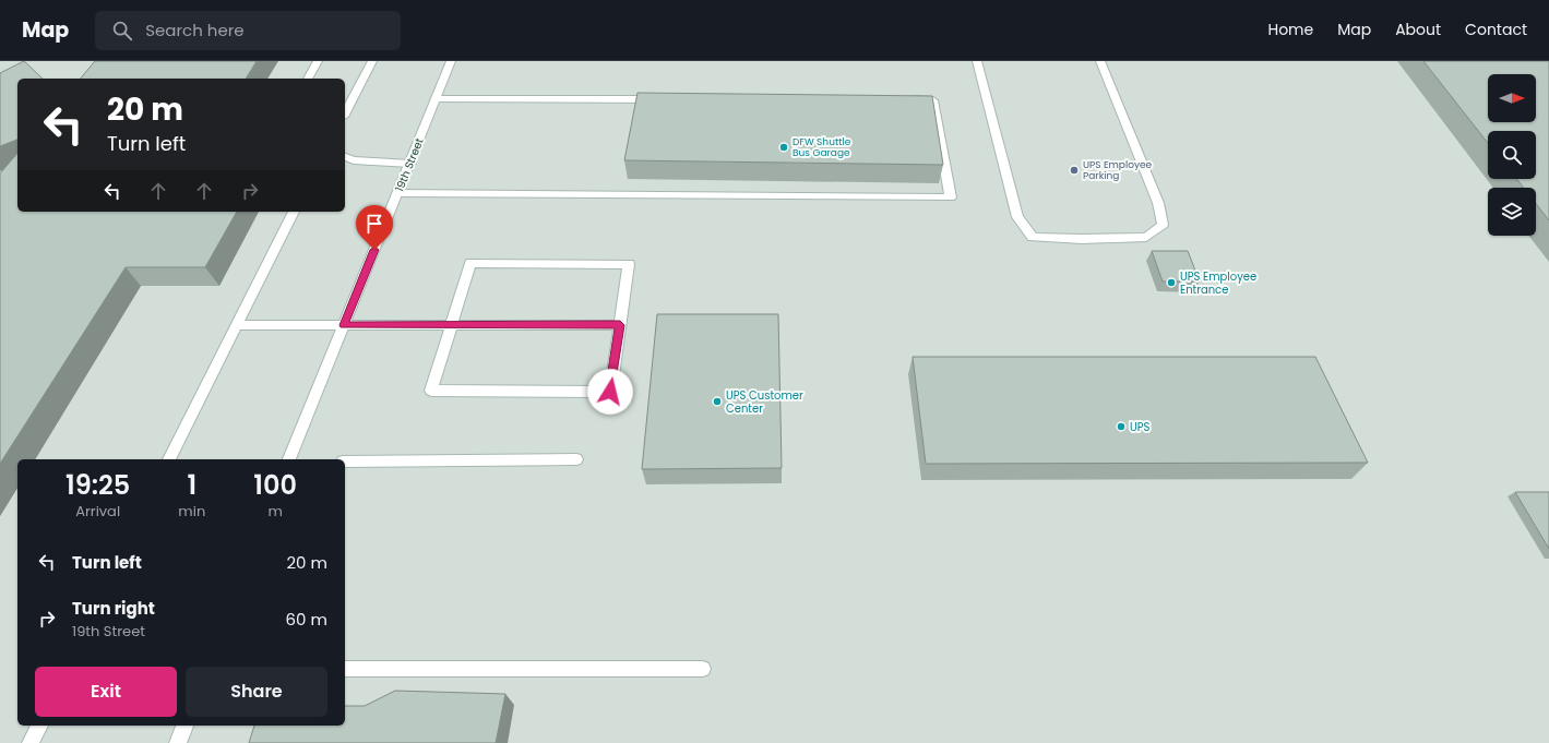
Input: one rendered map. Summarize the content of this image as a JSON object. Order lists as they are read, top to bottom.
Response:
{
  "streets": {
    "street": ["19th Street"]
  },
  "places": [
    "DFW Shuttle Bus Garage",
    "UPS Employee Parking",
    "UPS Employee Entrance",
    "UPS Customer Center",
    "UPS"
  ],
  "north": "right",
  "page": {
    "header": "Map",
    "search": "Search here",
    "nav": [
      "Home",
      "Map",
      "About",
      "Contact"
    ],
    "turn": ["20 m", "Turn left"],
    "eta": [
      "19:25",
      "Arrival",
      "1",
      "min",
      "100",
      "m"
    ],
    "list": [
      {
        "name": "Turn left",
        "value": "20 m"
      },
      {
        "name": "Turn right",
        "note": "19th Street",
        "value": "60 m"
      }
    ],
    "buttons": ["Exit", "Share"]
  }
}
